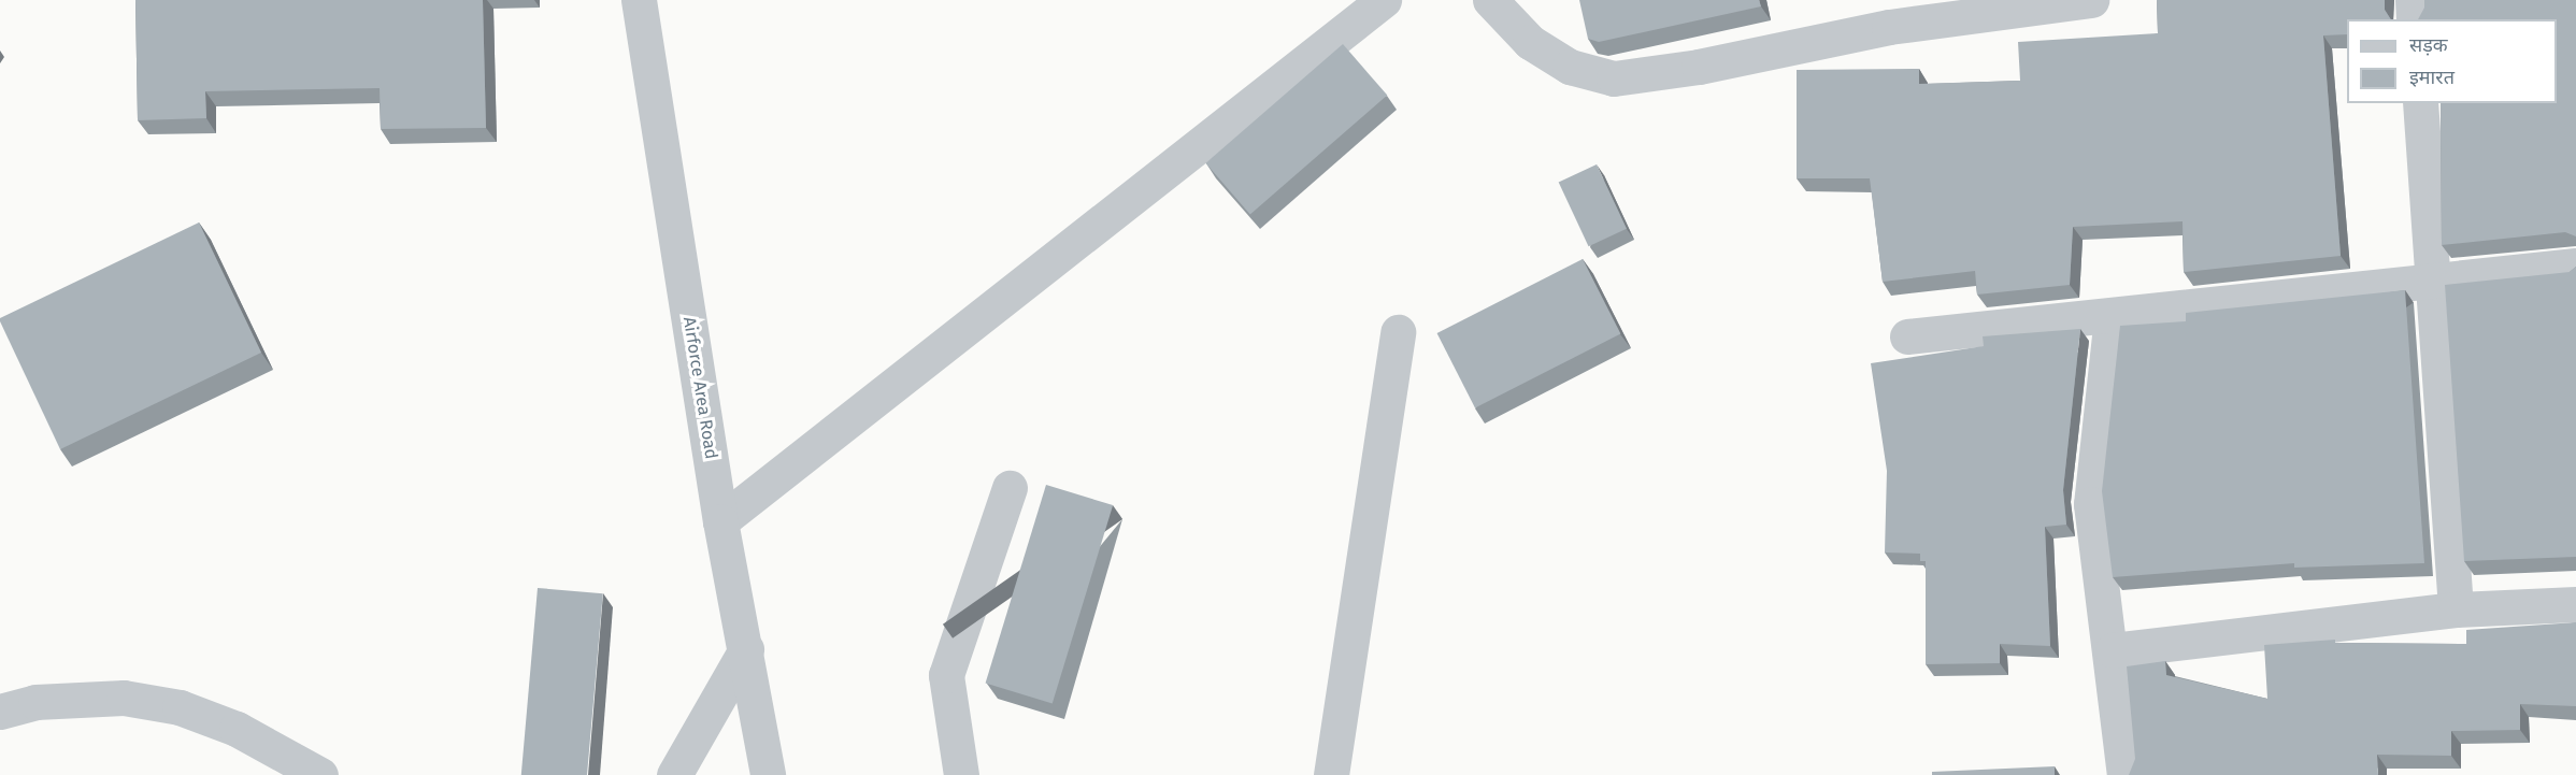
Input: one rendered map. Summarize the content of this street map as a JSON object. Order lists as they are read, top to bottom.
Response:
{
  "streets": {
    "street": ["Airforce Area Road"]
  },
  "legend": ["सड़क", "इमारत"]
}
